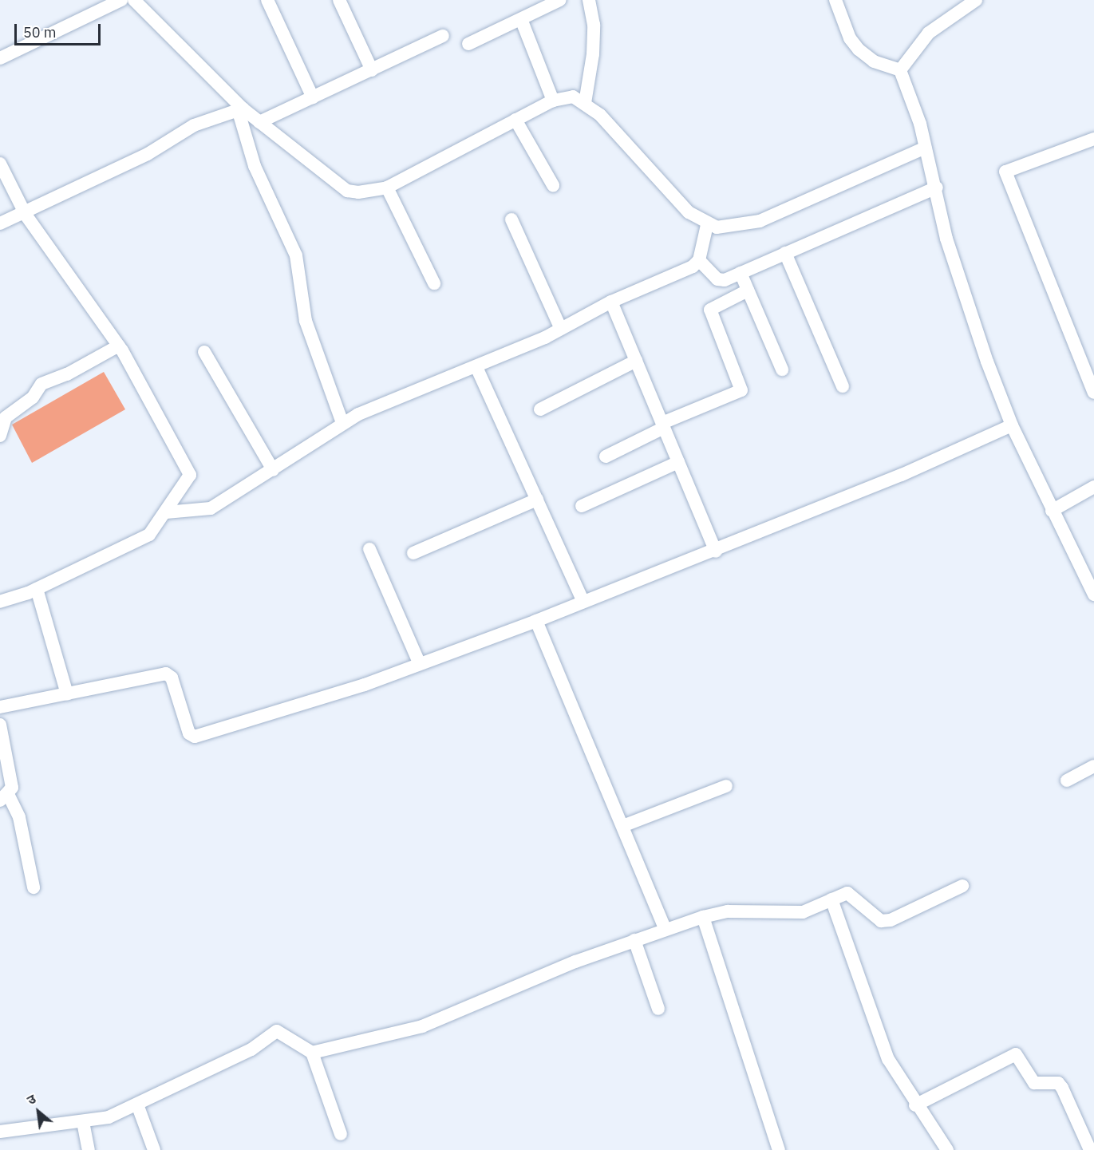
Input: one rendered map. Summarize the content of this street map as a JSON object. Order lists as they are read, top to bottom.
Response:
{
  "scale_bar": "50 m",
  "north": "top left"
}
